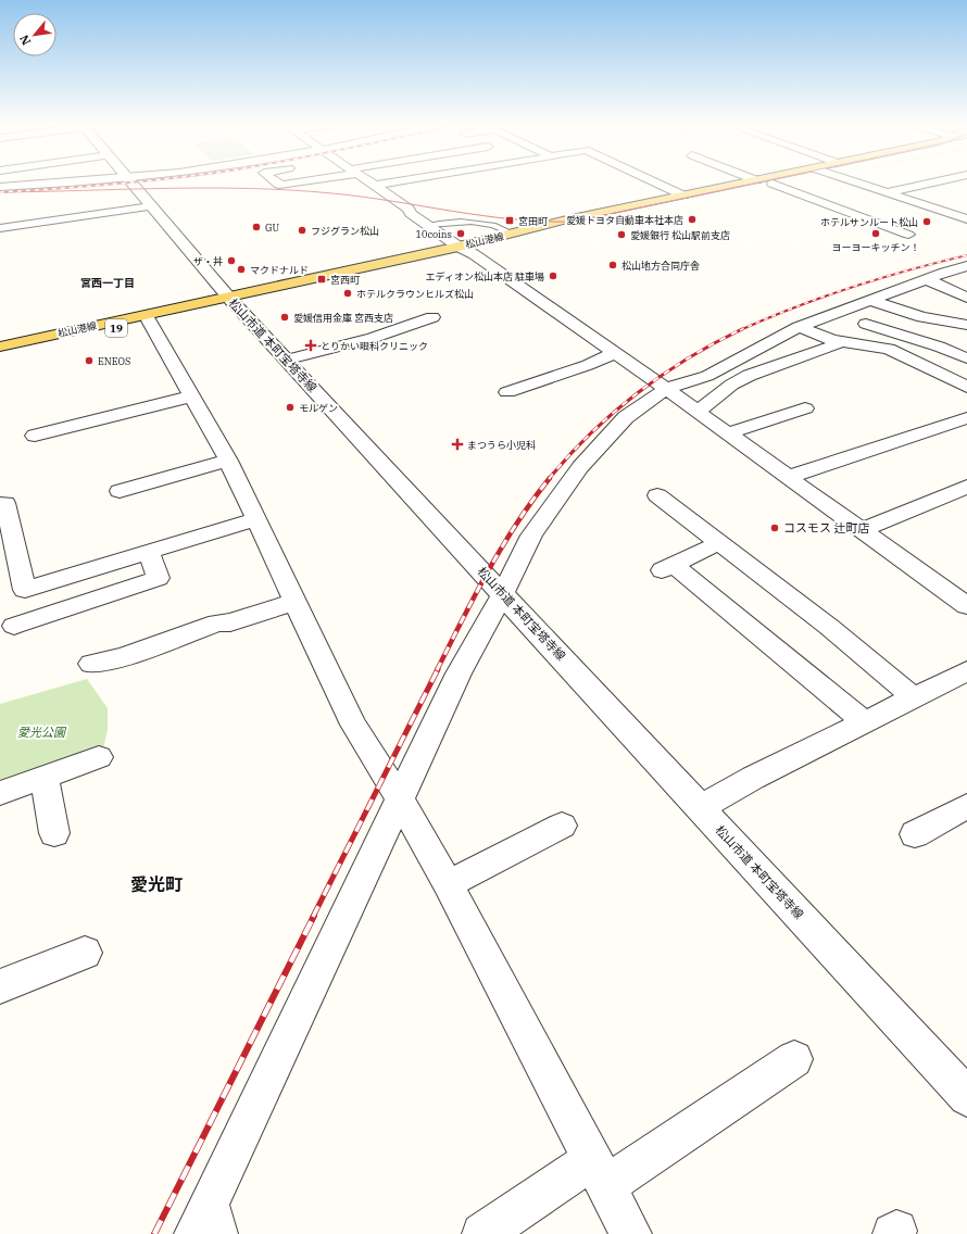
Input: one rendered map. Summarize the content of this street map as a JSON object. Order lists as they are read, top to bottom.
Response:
{
  "streets": {
    "main road": ["松山港線", "19"],
    "street": ["松山市道 本町宝塔寺線"]
  },
  "crossings": [
    ["松山港線", "松山市道 本町宝塔寺線"]
  ],
  "districts": ["宮西一丁目", "愛光町"],
  "parks": ["愛光公園"],
  "places": {
    "other": [
      "愛媛トヨタ自動車本社本店",
      "ホテルサンルート松山",
      "GU",
      "フジグラン松山",
      "10coins",
      "ヨーヨーキッチン！",
      "愛媛銀行 松山駅前支店",
      "ザ・丼",
      "松山地方合同庁舎",
      "マクドナルド",
      "エディオン松山本店 駐車場",
      "ホテルクラウンヒルズ松山",
      "愛媛信用金庫 宮西支店",
      "ENEOS",
      "モルゲン",
      "コスモス 辻町店"
    ],
    "transit": ["宮田町", "宮西町"],
    "health": ["とりかい眼科クリニック", "まつうら小児科"]
  },
  "north": "bottom left"
}
